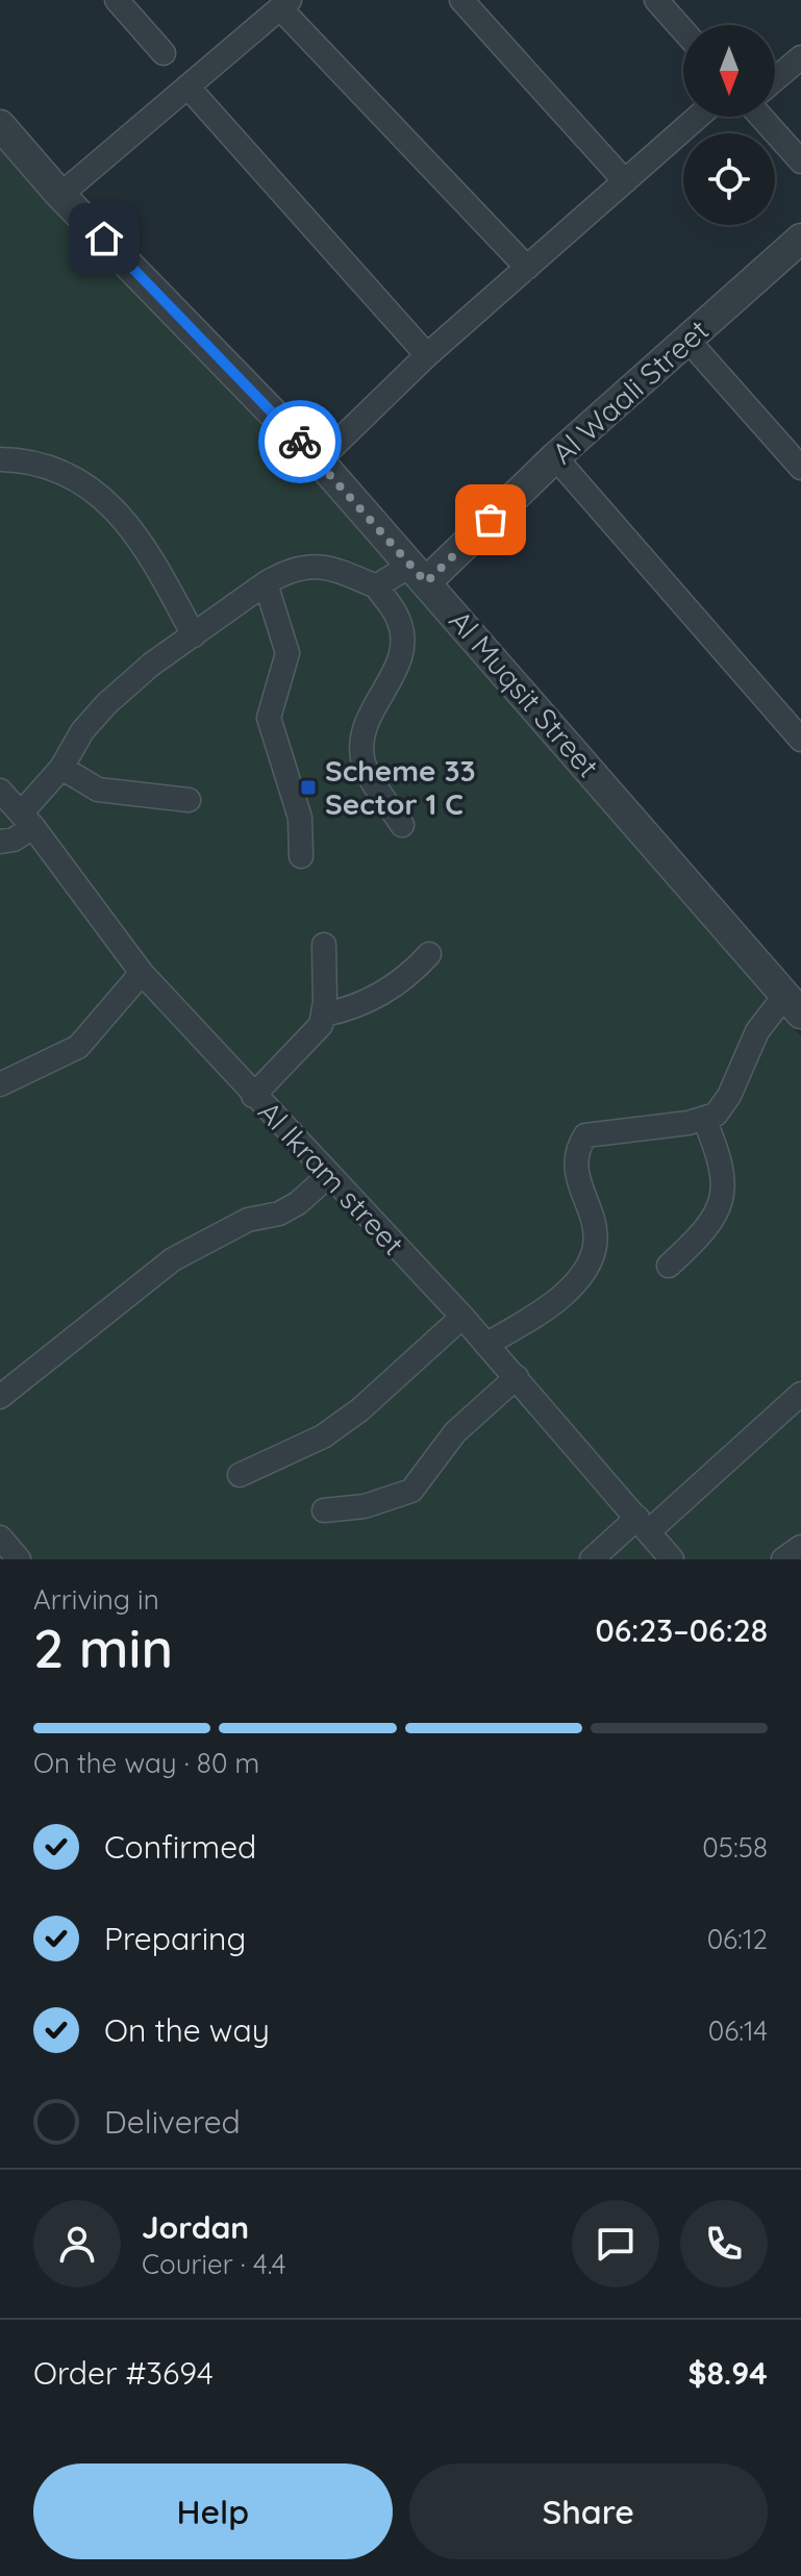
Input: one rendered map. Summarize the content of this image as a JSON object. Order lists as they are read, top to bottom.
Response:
{
  "streets": {
    "street": ["Al Waali Street", "Al Muqsit Street", "Al Ikram street"]
  },
  "crossings": [
    ["Al Waali Street", "Al Muqsit Street"]
  ],
  "places": {
    "transit": ["Scheme 33 Sector 1 C"]
  },
  "north": "bottom",
  "page": {
    "heading": ["2 min", "Arriving in", "06:23–06:28"],
    "panel": [
      "Jordan",
      "Courier · 4.4",
      "Order #3694",
      "$8.94"
    ],
    "bar": "On the way · 80 m",
    "list": [
      ["Confirmed", "05:58"],
      ["Preparing", "06:12"],
      ["On the way", "06:14"],
      "Delivered"
    ],
    "buttons": ["Help", "Share"]
  }
}
